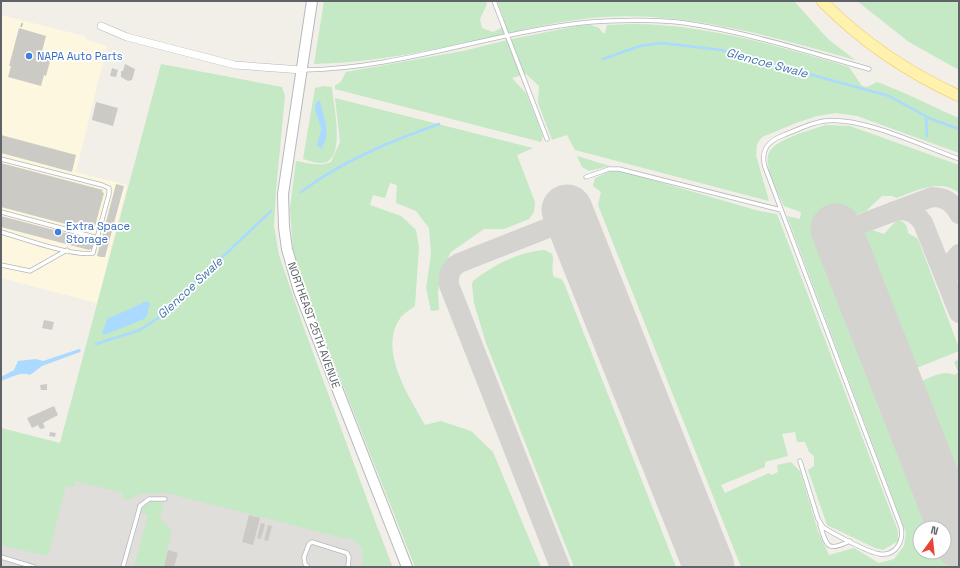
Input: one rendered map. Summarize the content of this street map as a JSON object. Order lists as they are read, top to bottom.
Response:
{
  "streets": {
    "main road": ["NORTHEAST 25TH AVENUE"]
  },
  "water": ["Glencoe Swale"],
  "places": ["NAPA Auto Parts", "Extra Space Storage"],
  "north": "top"
}
